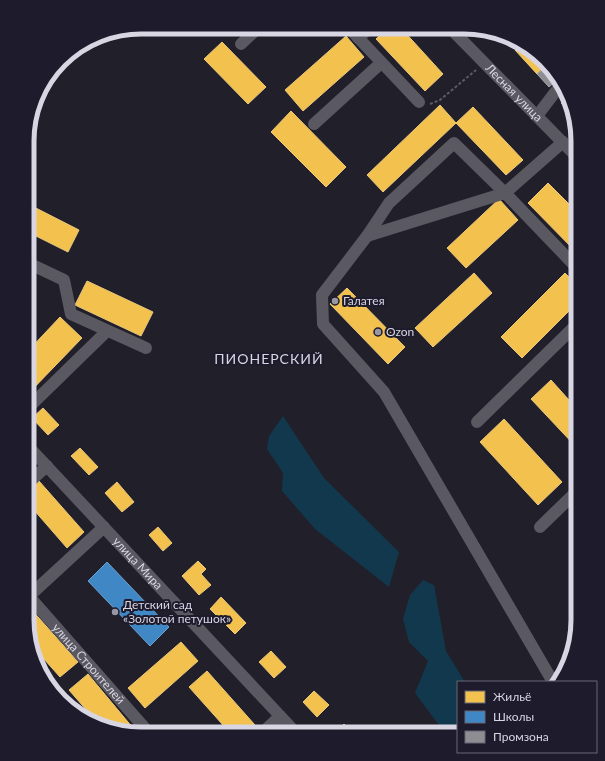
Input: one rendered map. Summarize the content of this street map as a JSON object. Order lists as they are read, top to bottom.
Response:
{
  "streets": {
    "street": ["Лесная улица", "улица Мира", "улица Строителей"]
  },
  "districts": ["ПИОНЕРСКИЙ"],
  "places": ["Галатея", "Ozon", "Детский сад «Золотой петушок»"],
  "legend": ["Жильё", "Школы", "Промзона"]
}
